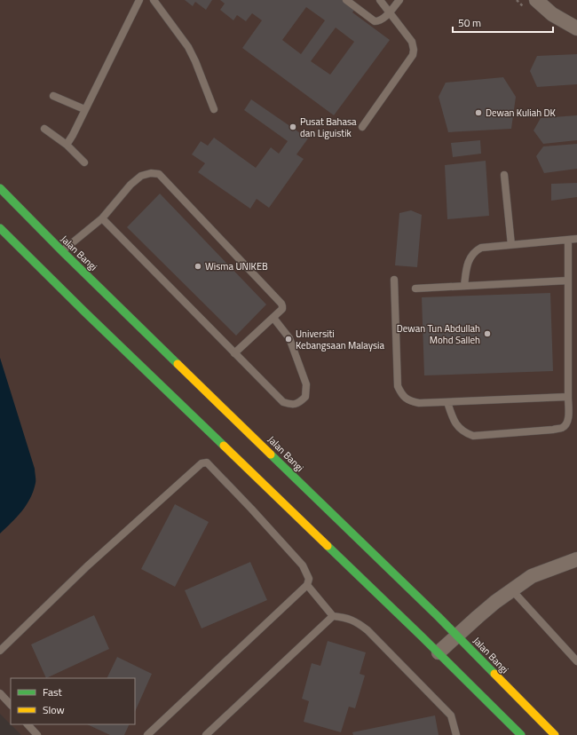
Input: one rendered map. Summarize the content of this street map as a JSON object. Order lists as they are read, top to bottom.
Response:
{
  "streets": {
    "main road": ["Jalan Bangi"]
  },
  "places": [
    "Dewan Kuliah DK",
    "Pusat Bahasa dan Liguistik",
    "Wisma UNIKEB",
    "Dewan Tun Abdullah Mohd Salleh",
    "Universiti Kebangsaan Malaysia"
  ],
  "legend": ["Fast", "Slow"],
  "scale_bar": "50 m"
}
